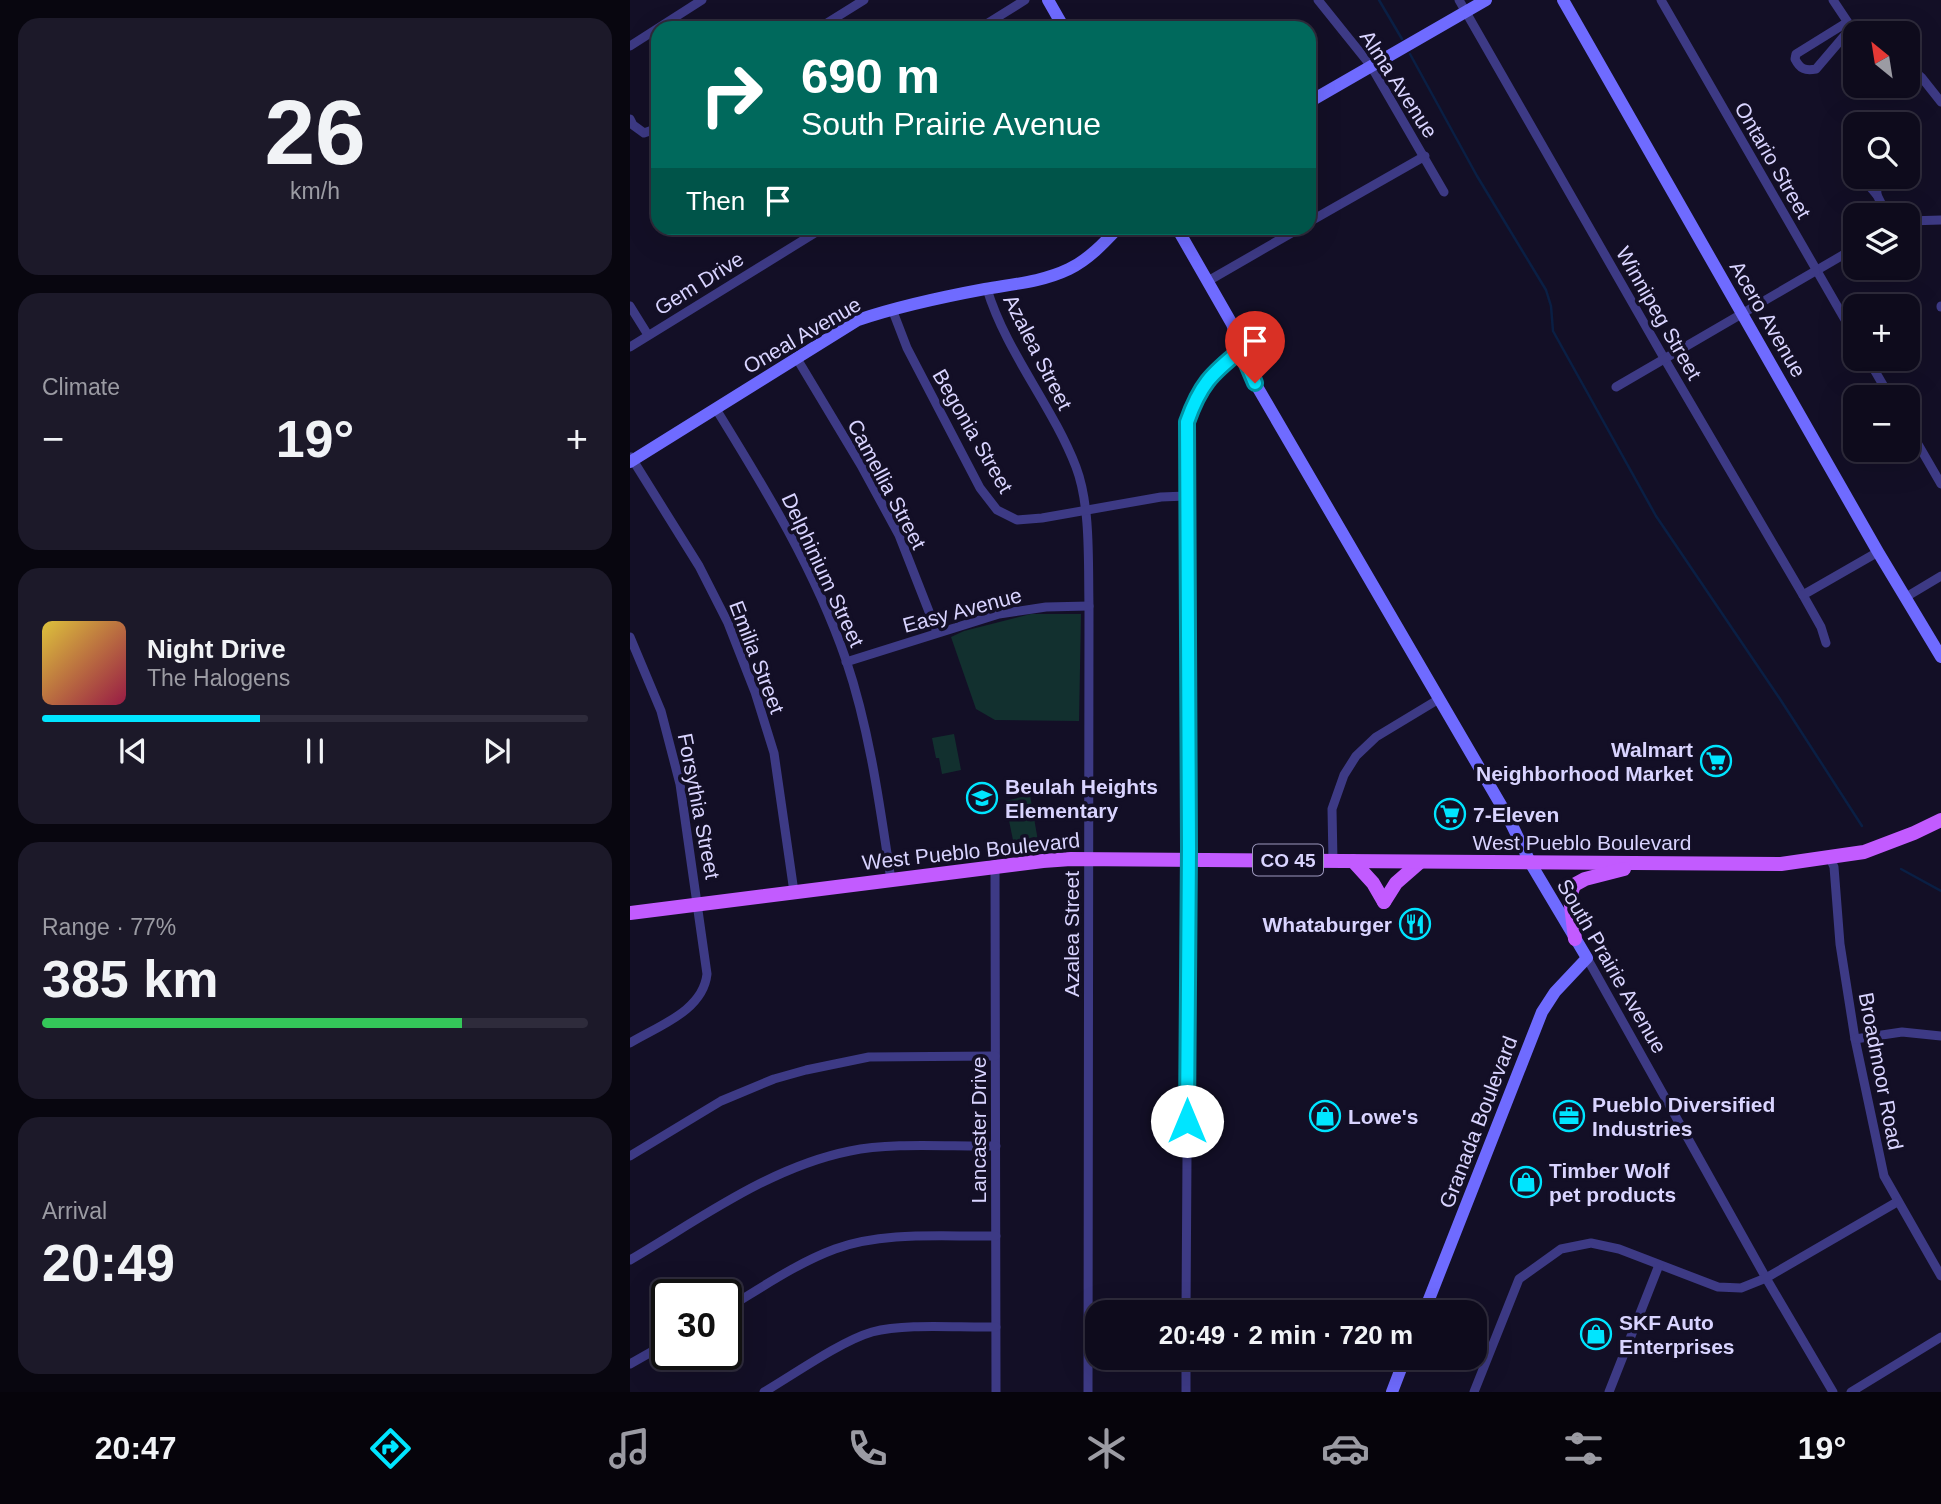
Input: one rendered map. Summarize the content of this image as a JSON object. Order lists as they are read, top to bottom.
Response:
{
  "streets": {
    "main road": ["West Pueblo Boulevard", "CO 45"],
    "street": [
      "Alma Avenue",
      "Ontario Street",
      "Gem Drive",
      "Winnipeg Street",
      "Acero Avenue",
      "Oneal Avenue",
      "Azalea Street",
      "Begonia Street",
      "Camellia Street",
      "Delphinium Street",
      "Easy Avenue",
      "Emilia Street",
      "Forsythia Street",
      "South Prairie Avenue",
      "Broadmoor Road",
      "Granada Boulevard",
      "Lancaster Drive"
    ]
  },
  "crossings": [
    ["Oneal Avenue", "Azalea Street"],
    ["Oneal Avenue", "Begonia Street"],
    ["Oneal Avenue", "Camellia Street"],
    ["Oneal Avenue", "Delphinium Street"],
    ["Oneal Avenue", "Emilia Street"],
    ["Azalea Street", "Begonia Street"],
    ["Azalea Street", "Easy Avenue"],
    ["Azalea Street", "West Pueblo Boulevard"],
    ["Camellia Street", "Easy Avenue"],
    ["Delphinium Street", "Easy Avenue"],
    ["Delphinium Street", "West Pueblo Boulevard"],
    ["Emilia Street", "West Pueblo Boulevard"],
    ["Forsythia Street", "West Pueblo Boulevard"],
    ["West Pueblo Boulevard", "South Prairie Avenue"],
    ["West Pueblo Boulevard", "Broadmoor Road"],
    ["West Pueblo Boulevard", "Lancaster Drive"],
    ["South Prairie Avenue", "Granada Boulevard"]
  ],
  "places": {
    "supermarket": ["Walmart Neighborhood Market", "7-Eleven"],
    "school or university": ["Beulah Heights Elementary"],
    "restaurant": ["Whataburger"],
    "shop": ["Lowe's", "Timber Wolf pet products", "SKF Auto Enterprises"],
    "office": ["Pueblo Diversified Industries"]
  },
  "north": "top left",
  "page": {
    "tile": [
      ["26", "km/h"],
      "Climate",
      ["Range · 77%", "385 km"],
      ["Arrival", "20:49"]
    ],
    "map_buttons": ["+", "−"],
    "turn": ["690 m", "South Prairie Avenue"],
    "then": "Then",
    "heat": ["−", "19°", "+"],
    "song": ["Night Drive", "The Halogens"],
    "limit": "30",
    "trip": "20:49 · 2 min · 720 m",
    "tabs": ["20:47", "19°"]
  }
}
